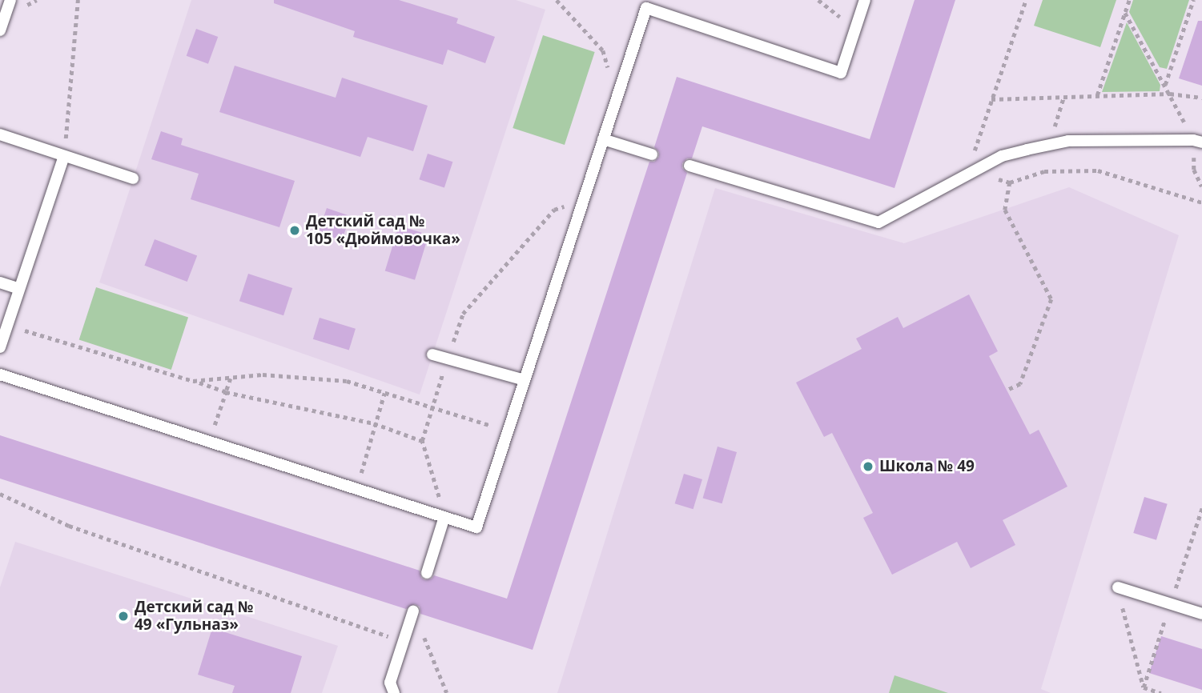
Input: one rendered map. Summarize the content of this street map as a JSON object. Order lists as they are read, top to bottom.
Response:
{
  "places": ["Детский сад № 105 «Дюймовочка»", "Школа № 49", "Детский сад № 49 «Гульназ»"]
}
